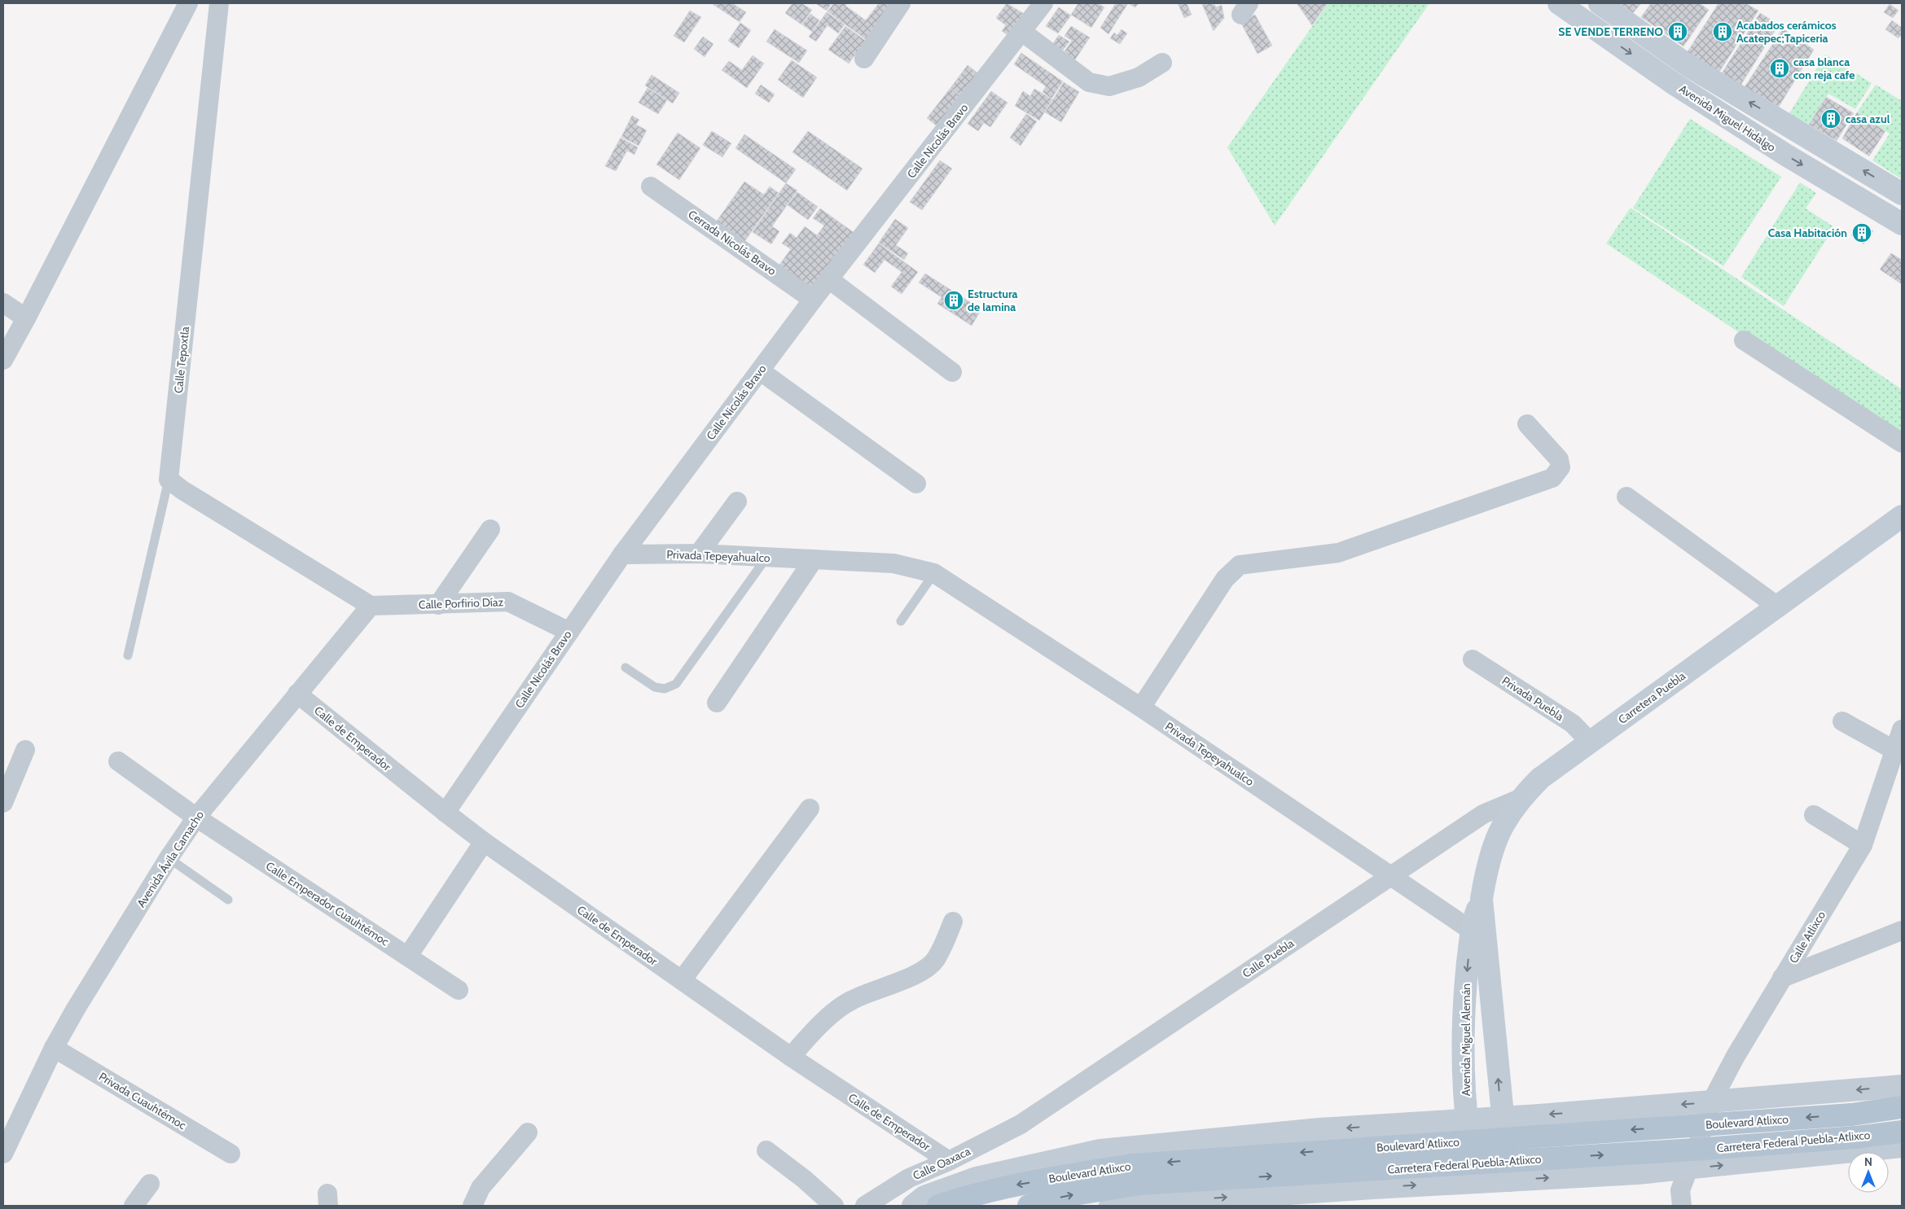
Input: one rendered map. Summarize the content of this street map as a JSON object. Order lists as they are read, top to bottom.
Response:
{
  "streets": {
    "main road": [
      "Avenida Miguel Hidalgo",
      "Carretera Puebla",
      "Avenida Miguel Alemán",
      "Boulevard Atlixco",
      "Carretera Federal Puebla-Atlixco"
    ],
    "street": [
      "Calle Nicolás Bravo",
      "Cerrada Nicolás Bravo",
      "Calle Tepoxtla",
      "Privada Tepeyahualco",
      "Calle Porfirio Díaz",
      "Privada Puebla",
      "Calle de Emperador",
      "Avenida Ávila Camacho",
      "Calle Emperador Cuauhtémoc",
      "Calle Atlixco",
      "Calle Puebla",
      "Privada Cuauhtémoc",
      "Calle Oaxaca"
    ]
  },
  "crossings": [
    ["Calle Nicolás Bravo", "Cerrada Nicolás Bravo"],
    ["Calle Nicolás Bravo", "Privada Tepeyahualco"],
    ["Calle Nicolás Bravo", "Calle Porfirio Díaz"],
    ["Calle Nicolás Bravo", "Calle de Emperador"],
    ["Privada Tepeyahualco", "Calle Puebla"],
    ["Privada Tepeyahualco", "Avenida Miguel Alemán"],
    ["Calle Porfirio Díaz", "Avenida Ávila Camacho"],
    ["Carretera Puebla", "Privada Puebla"],
    ["Carretera Puebla", "Calle Puebla"],
    ["Carretera Puebla", "Avenida Miguel Alemán"],
    ["Calle de Emperador", "Avenida Ávila Camacho"],
    ["Calle de Emperador", "Calle Oaxaca"],
    ["Avenida Ávila Camacho", "Calle Emperador Cuauhtémoc"],
    ["Avenida Ávila Camacho", "Privada Cuauhtémoc"],
    ["Calle Puebla", "Calle Oaxaca"],
    ["Boulevard Atlixco", "Carretera Federal Puebla-Atlixco"]
  ],
  "places": {
    "building": [
      "SE VENDE TERRENO",
      "Acabados cerámicos Acatepec;Tapiceria",
      "casa blanca con reja cafe",
      "casa azul",
      "Casa Habitación",
      "Estructura de lamina"
    ]
  },
  "north": "top"
}
